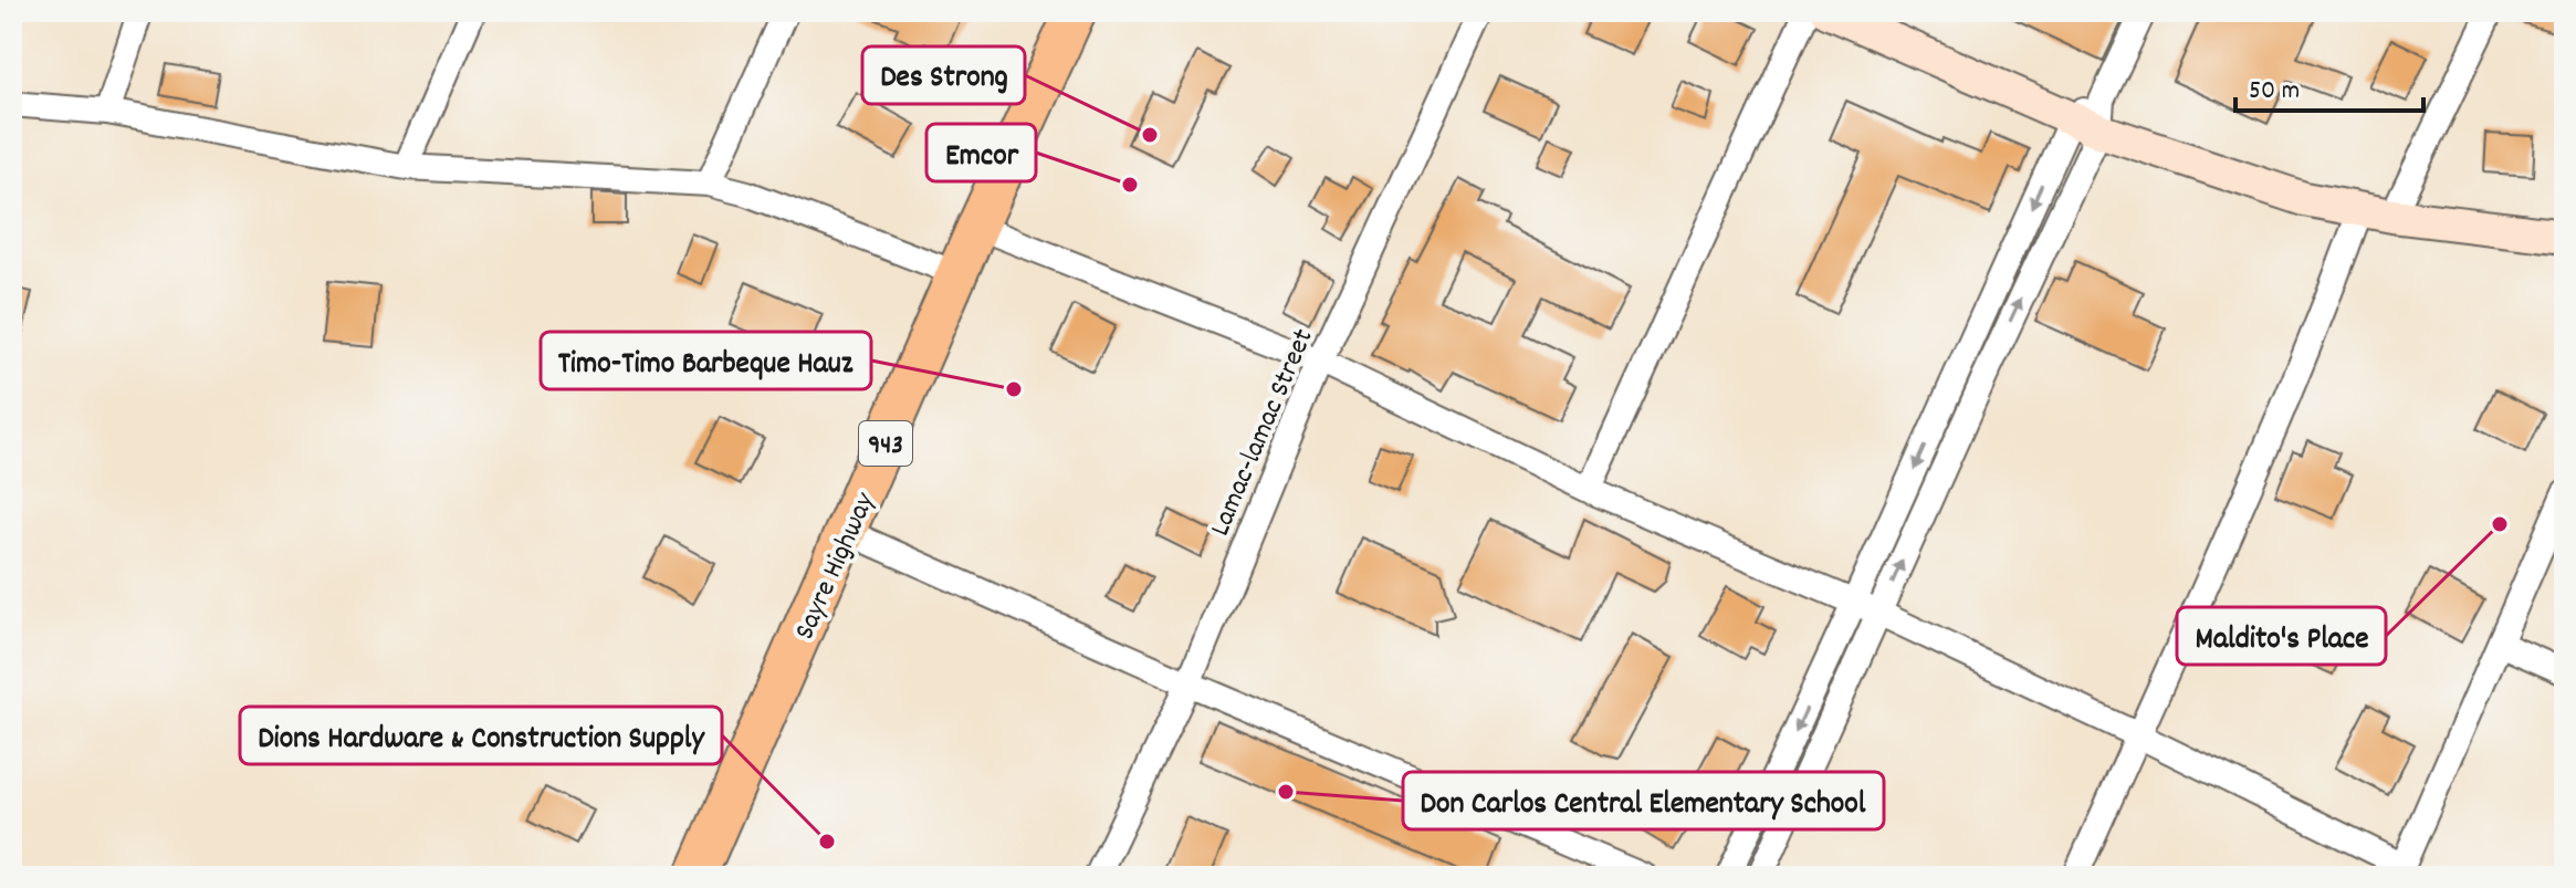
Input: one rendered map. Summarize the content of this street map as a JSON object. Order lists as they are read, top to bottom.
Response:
{
  "streets": {
    "highway": ["943", "Sayre Highway"],
    "street": ["Lamac-lamac Street"]
  },
  "places": [
    "Des Strong",
    "Emcor",
    "Timo-Timo Barbeque Hauz",
    "Maldito's Place",
    "Don Carlos Central Elementary School",
    "Dions Hardware & Construction Supply"
  ],
  "scale_bar": "50 m"
}
